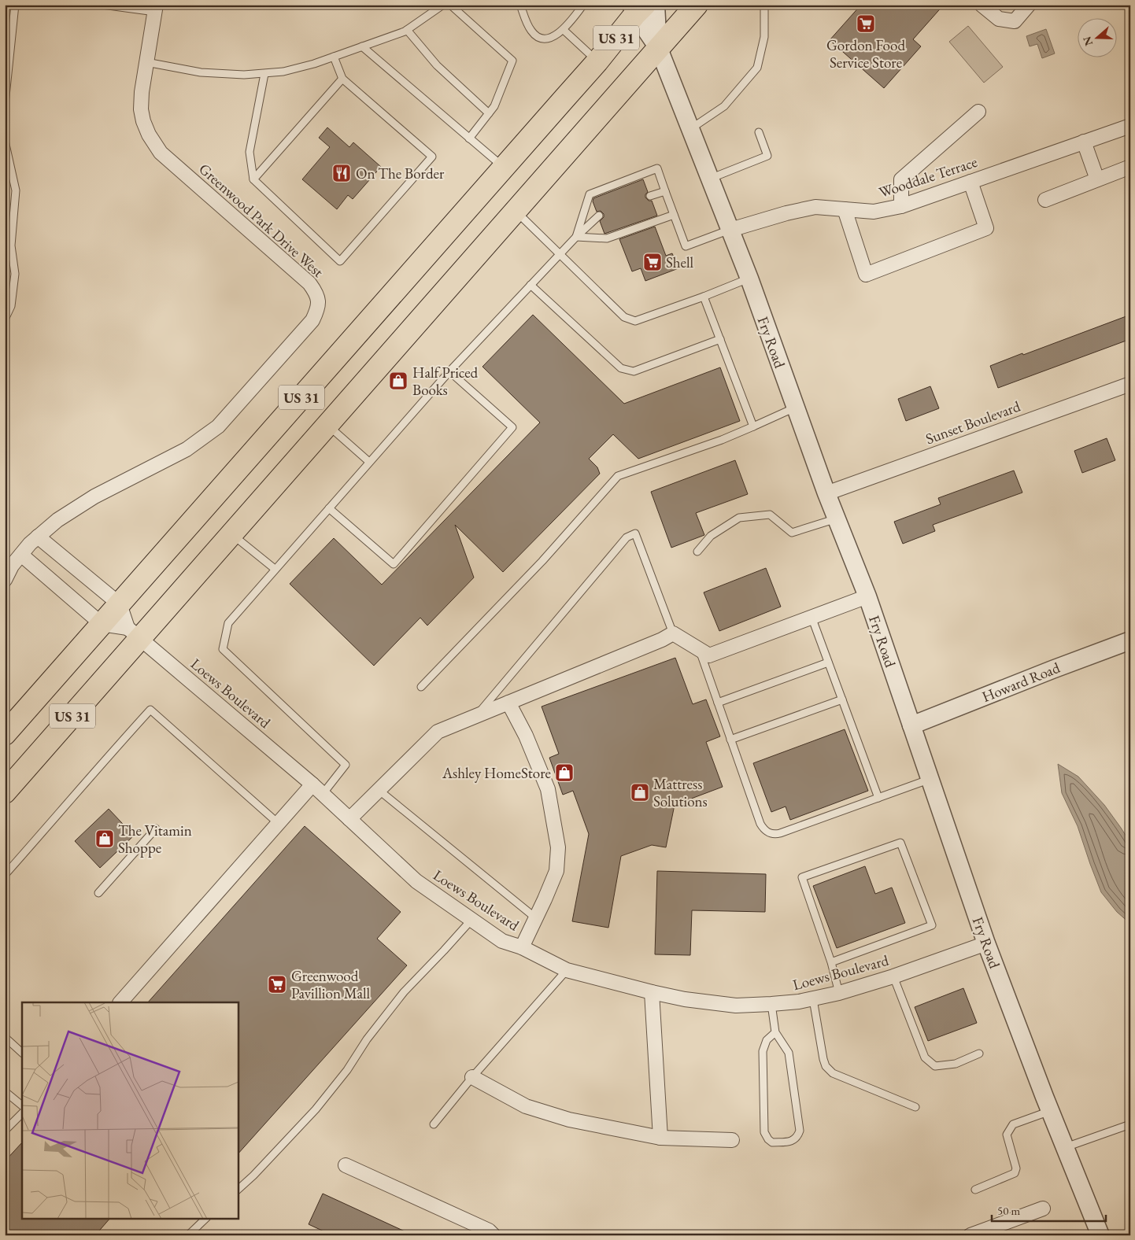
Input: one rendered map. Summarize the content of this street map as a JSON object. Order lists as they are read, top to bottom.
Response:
{
  "streets": {
    "main road": ["US 31"],
    "street": [
      "Wooddale Terrace",
      "Greenwood Park Drive West",
      "Fry Road",
      "Sunset Boulevard",
      "Howard Road",
      "Loews Boulevard"
    ]
  },
  "crossings": [
    ["US 31", "Fry Road"],
    ["US 31", "Loews Boulevard"],
    ["Wooddale Terrace", "Fry Road"],
    ["Fry Road", "Sunset Boulevard"],
    ["Fry Road", "Howard Road"],
    ["Fry Road", "Loews Boulevard"]
  ],
  "places": {
    "supermarket": ["Gordon Food Service Store", "Shell", "Greenwood Pavillion Mall"],
    "restaurant": ["On The Border"],
    "shop": [
      "Half Priced Books",
      "Ashley HomeStore",
      "Mattress Solutions",
      "The Vitamin Shoppe"
    ]
  },
  "scale_bar": "50 m",
  "north": "left"
}
